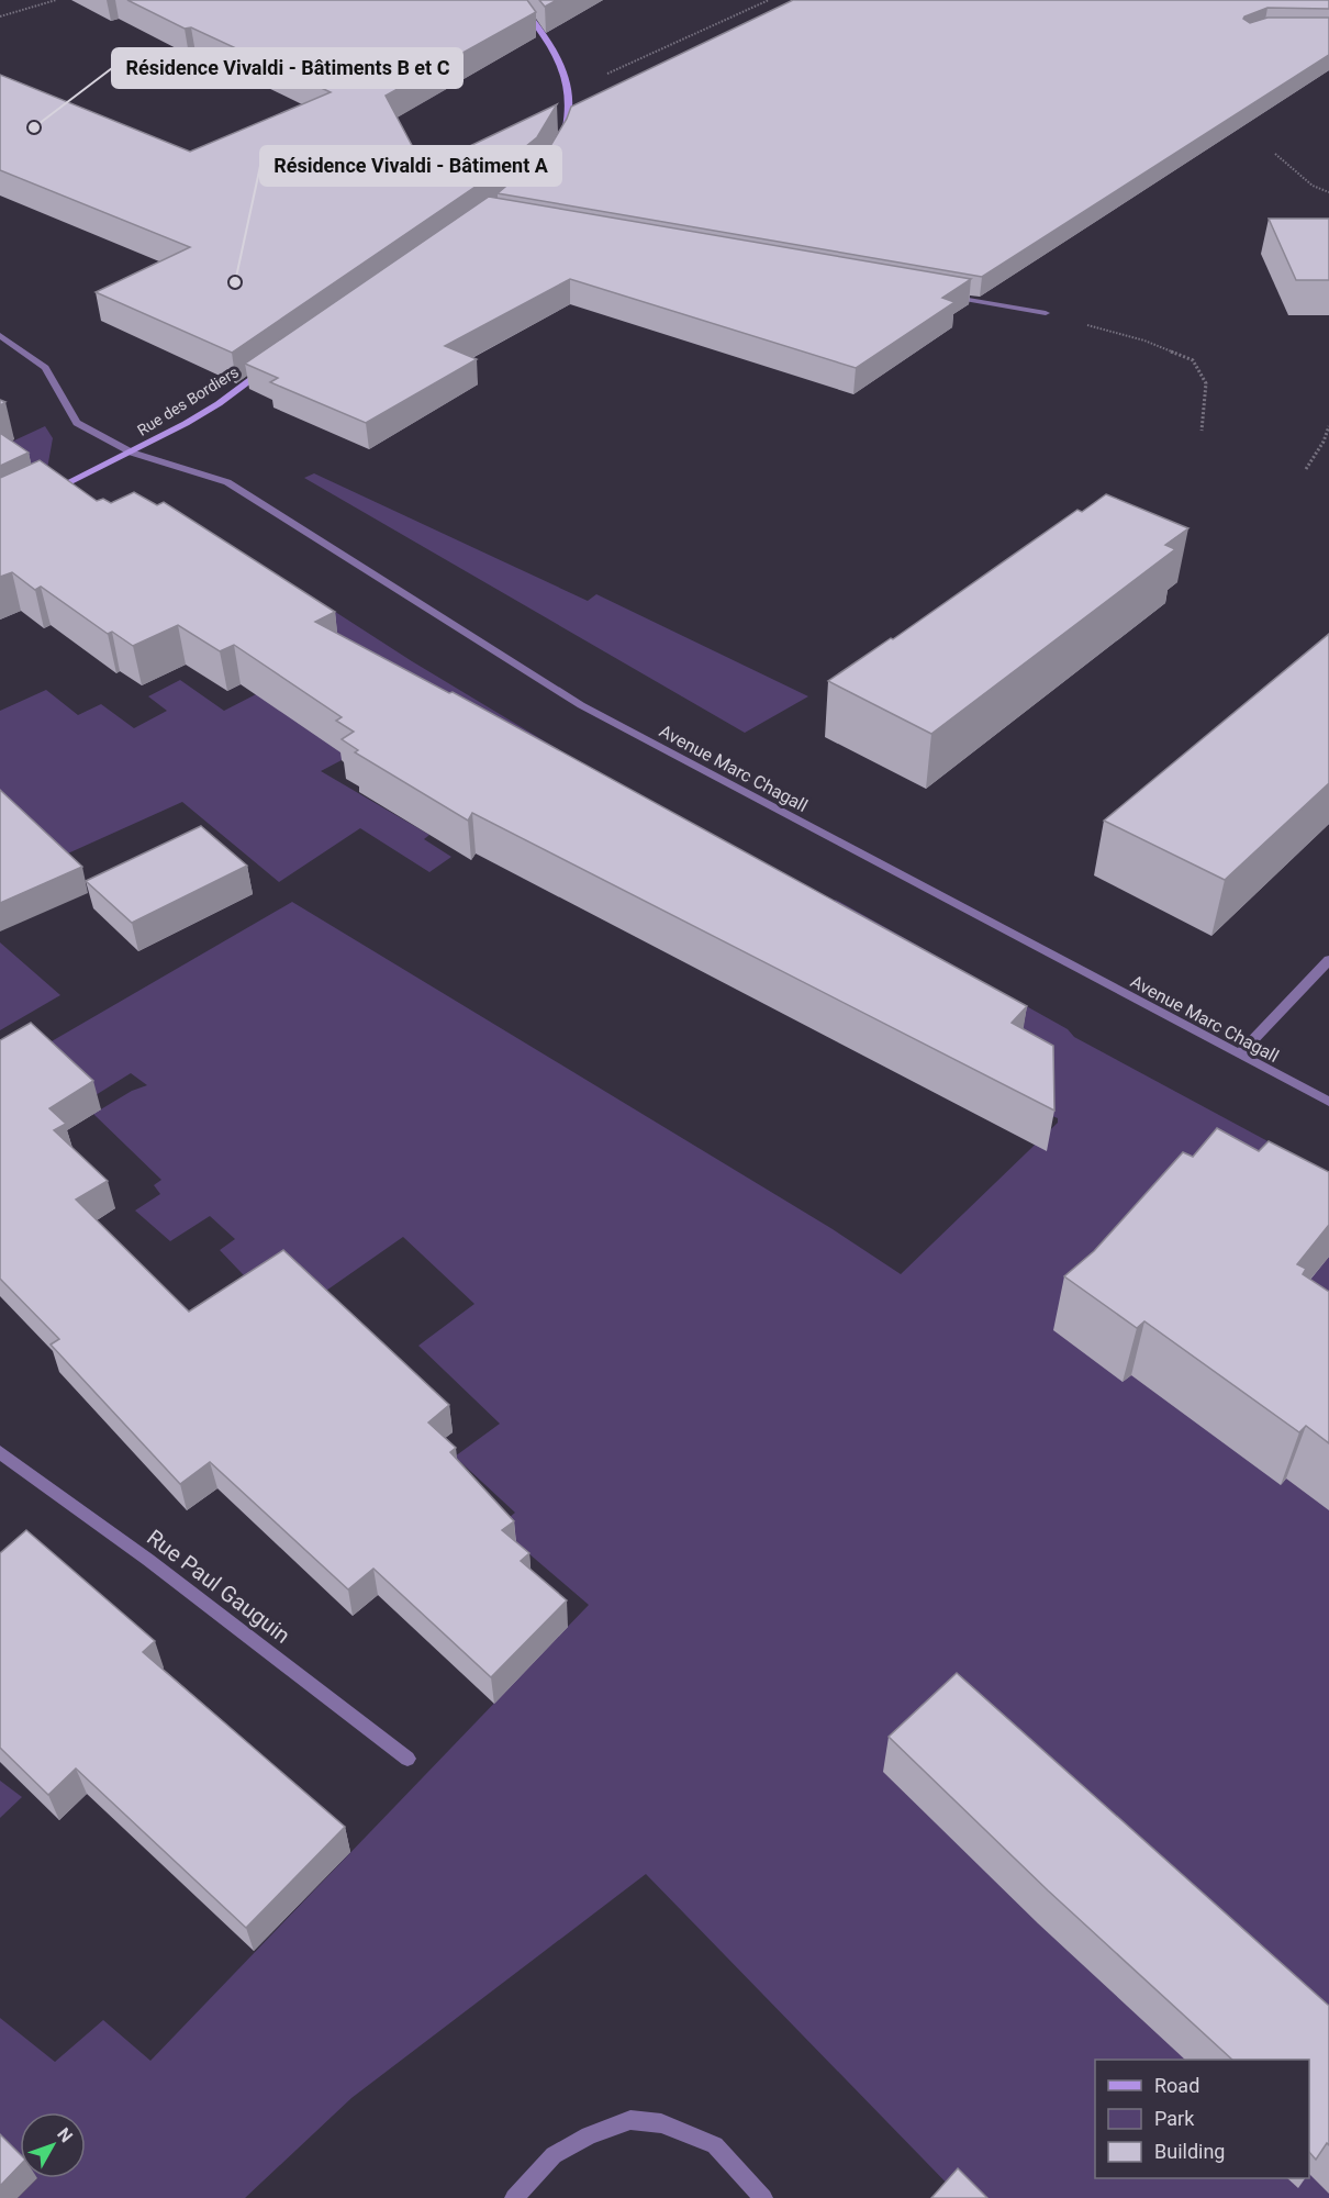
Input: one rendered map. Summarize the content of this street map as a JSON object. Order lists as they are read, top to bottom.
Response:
{
  "streets": {
    "street": ["Rue des Bordiers", "Avenue Marc Chagall", "Rue Paul Gauguin"]
  },
  "crossings": [
    ["Rue des Bordiers", "Avenue Marc Chagall"]
  ],
  "places": ["Résidence Vivaldi - Bâtiments B et C", "Résidence Vivaldi - Bâtiment A"],
  "legend": ["Road", "Park", "Building"],
  "north": "top right"
}
